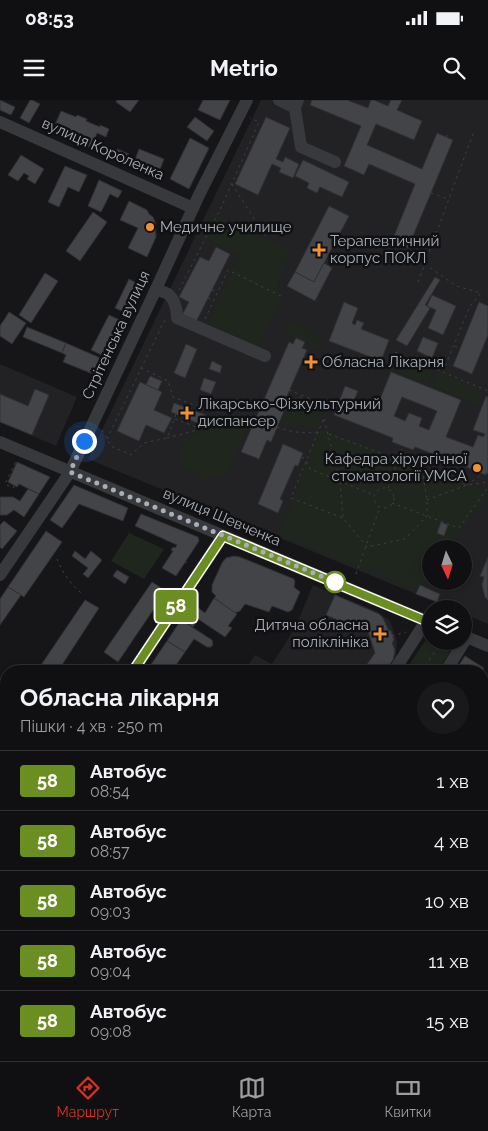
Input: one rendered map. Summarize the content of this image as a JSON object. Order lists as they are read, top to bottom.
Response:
{
  "streets": {
    "street": ["вулиця Короленка", "Стрітенська вулиця", "вулиця Шевченка"]
  },
  "crossings": [
    ["вулиця Короленка", "Стрітенська вулиця"],
    ["Стрітенська вулиця", "вулиця Шевченка"]
  ],
  "places": {
    "other": ["Медичне училище", "Кафедра хірургічної стоматології УМСА"],
    "health": [
      "Терапевтичний корпус ПОКЛ",
      "Обласна Лікарня",
      "Лікарсько-Фізкультурний диспансер",
      "Дитяча обласна поліклініка"
    ]
  },
  "lines": ["bus line 58"],
  "north": "bottom",
  "page": {
    "status": "08:53",
    "header": "Metrio",
    "on_map": "58",
    "heading": ["Обласна лікарня", "Пішки · 4 хв · 250 m"],
    "list": [
      {
        "mark": "58",
        "name": "Автобус",
        "note": "08:54",
        "value": "1 хв"
      },
      {
        "mark": "58",
        "name": "Автобус",
        "note": "08:57",
        "value": "4 хв"
      },
      {
        "mark": "58",
        "name": "Автобус",
        "note": "09:03",
        "value": "10 хв"
      },
      {
        "mark": "58",
        "name": "Автобус",
        "note": "09:04",
        "value": "11 хв"
      },
      {
        "mark": "58",
        "name": "Автобус",
        "note": "09:08",
        "value": "15 хв"
      }
    ],
    "tabs": ["Маршрут", "Карта", "Квитки"]
  }
}
